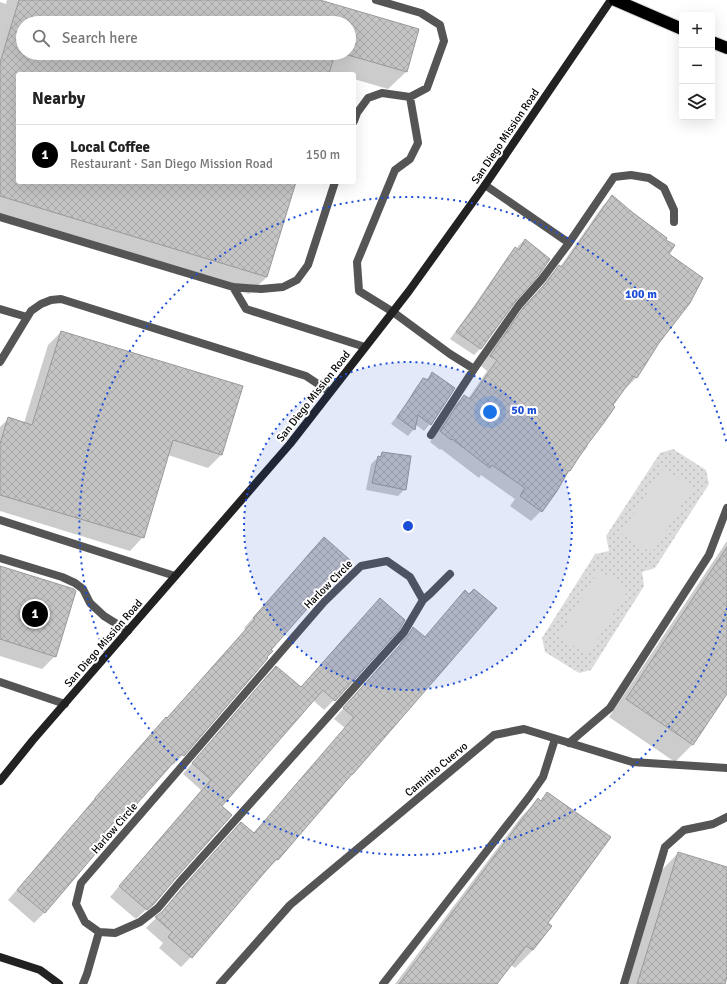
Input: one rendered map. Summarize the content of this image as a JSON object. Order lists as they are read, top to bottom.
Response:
{
  "streets": {
    "main road": ["San Diego Mission Road"],
    "street": ["Harlow Circle", "Caminito Cuervo"]
  },
  "page": {
    "map_buttons": ["+", "−"],
    "search": "Search here",
    "heading": "Nearby",
    "list": [
      {
        "mark": "1",
        "name": "Local Coffee",
        "note": "Restaurant · San Diego Mission Road",
        "value": "150 m"
      }
    ],
    "pins": "1"
  },
  "rings": ["100 m", "50 m"]
}
